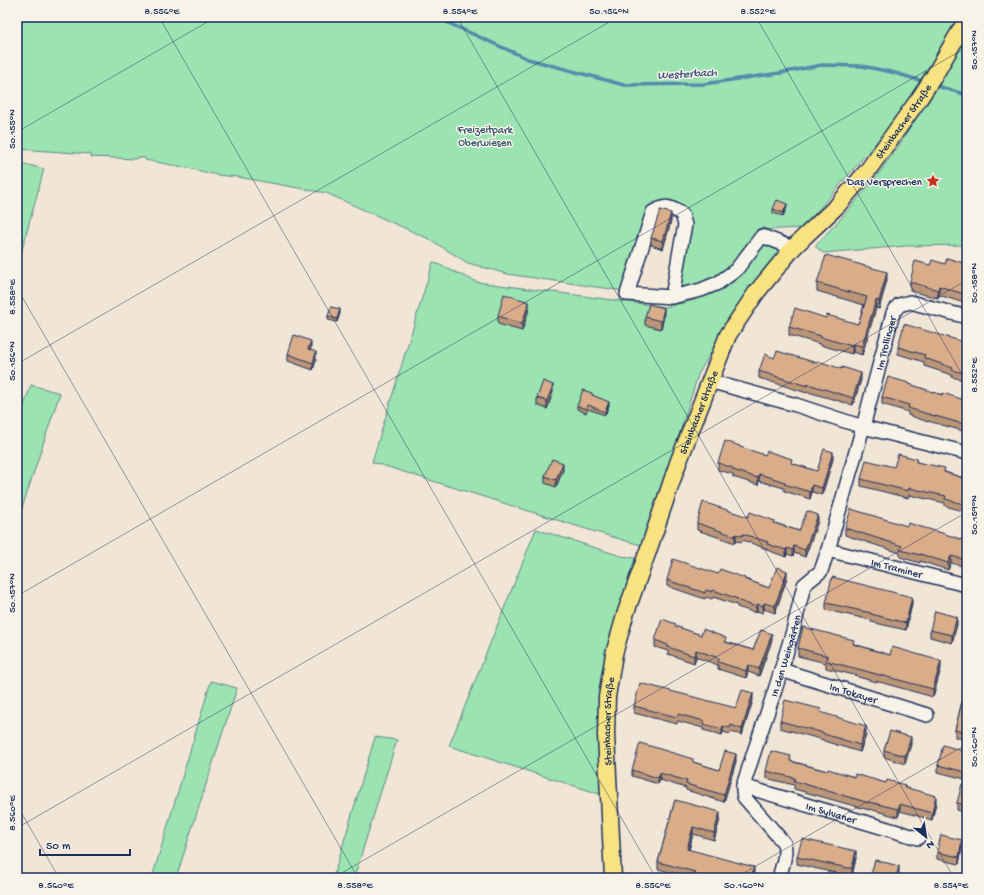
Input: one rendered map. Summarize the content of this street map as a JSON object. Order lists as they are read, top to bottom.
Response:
{
  "streets": {
    "main road": ["Steinbacher Straße"],
    "street": [
      "Im Trollinger",
      "Im Traminer",
      "In den Weingärten",
      "Im Tokayer",
      "Im Sylvaner"
    ]
  },
  "crossings": [
    ["Im Trollinger", "In den Weingärten"],
    ["Im Traminer", "In den Weingärten"],
    ["In den Weingärten", "Im Tokayer"],
    ["In den Weingärten", "Im Sylvaner"]
  ],
  "water": ["Westerbach"],
  "parks": ["Freizeitpark Oberwiesen"],
  "places": {
    "place": ["Das Versprechen"]
  },
  "scale_bar": "50 m",
  "north": "bottom right",
  "coordinates": [
    "8.556°E",
    "8.554°E",
    "50.156°N",
    "8.552°E",
    "50.157°N",
    "50.155°N",
    "50.158°N",
    "8.558°E",
    "50.159°N",
    "50.160°N",
    "8.560°E"
  ]
}
